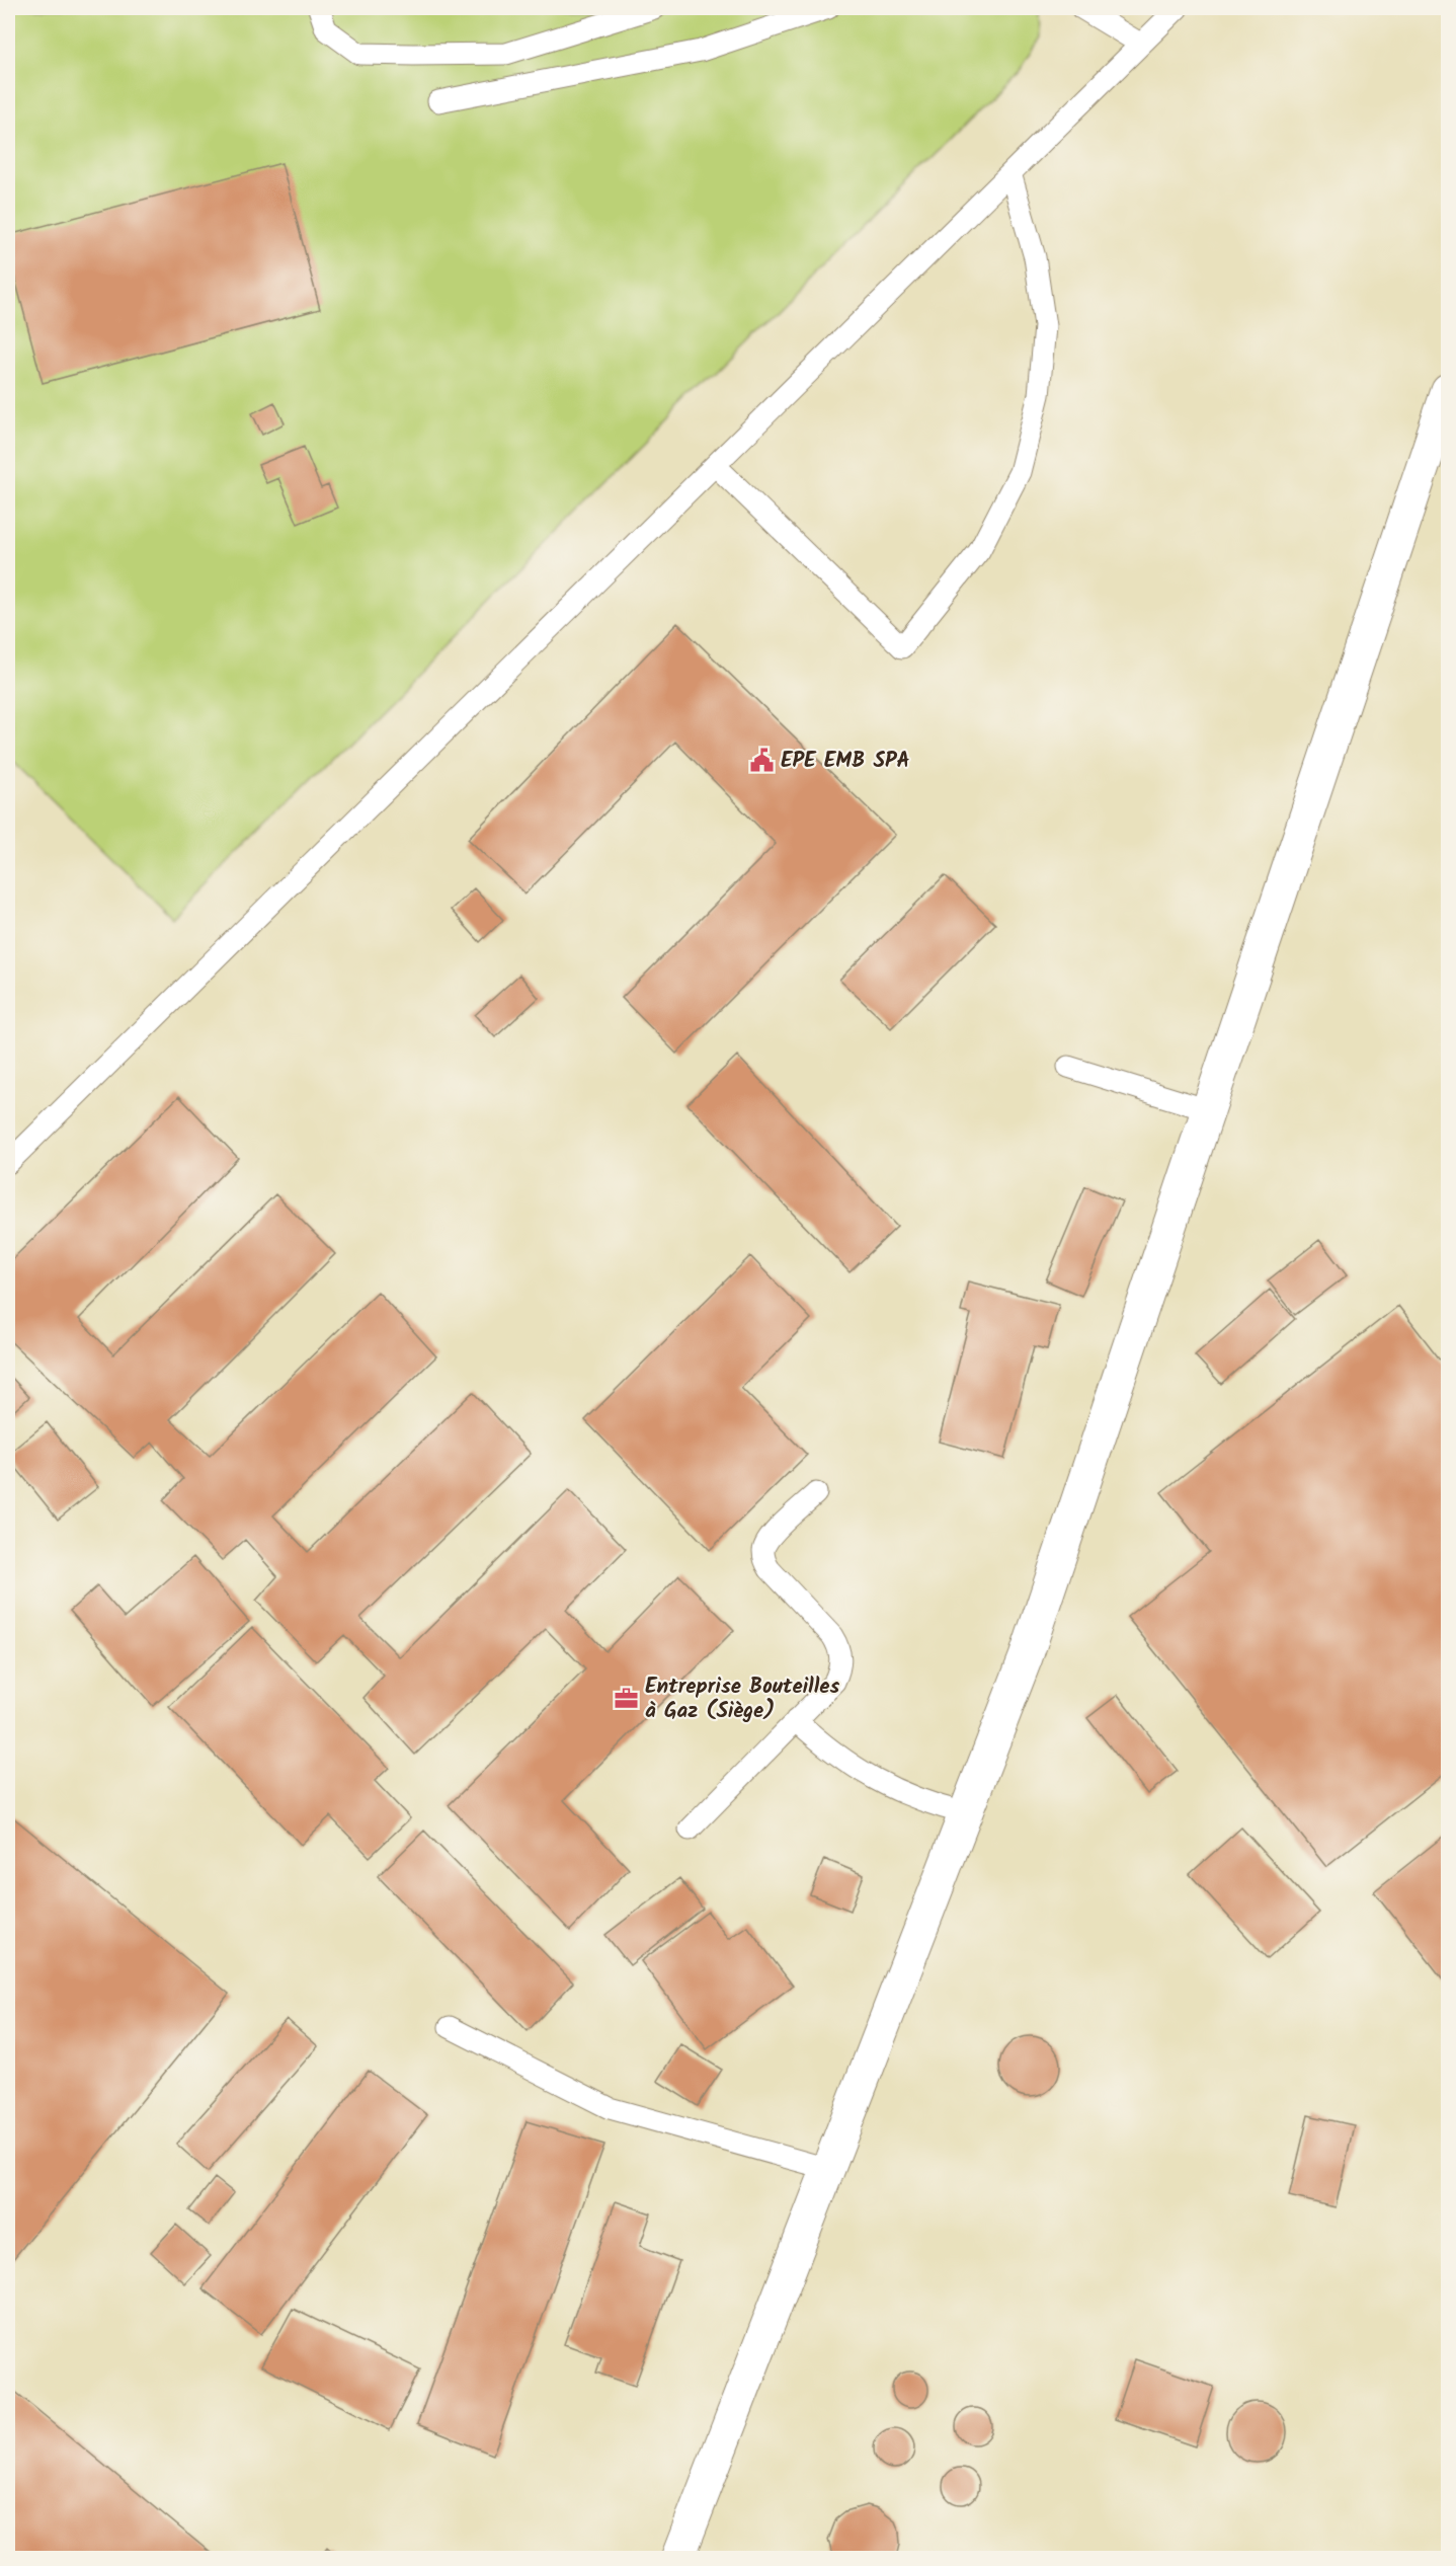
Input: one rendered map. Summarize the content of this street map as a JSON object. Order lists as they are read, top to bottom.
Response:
{
  "places": {
    "public building": ["EPE EMB SPA"],
    "office": ["Entreprise Bouteilles à Gaz (Siège)"]
  }
}
